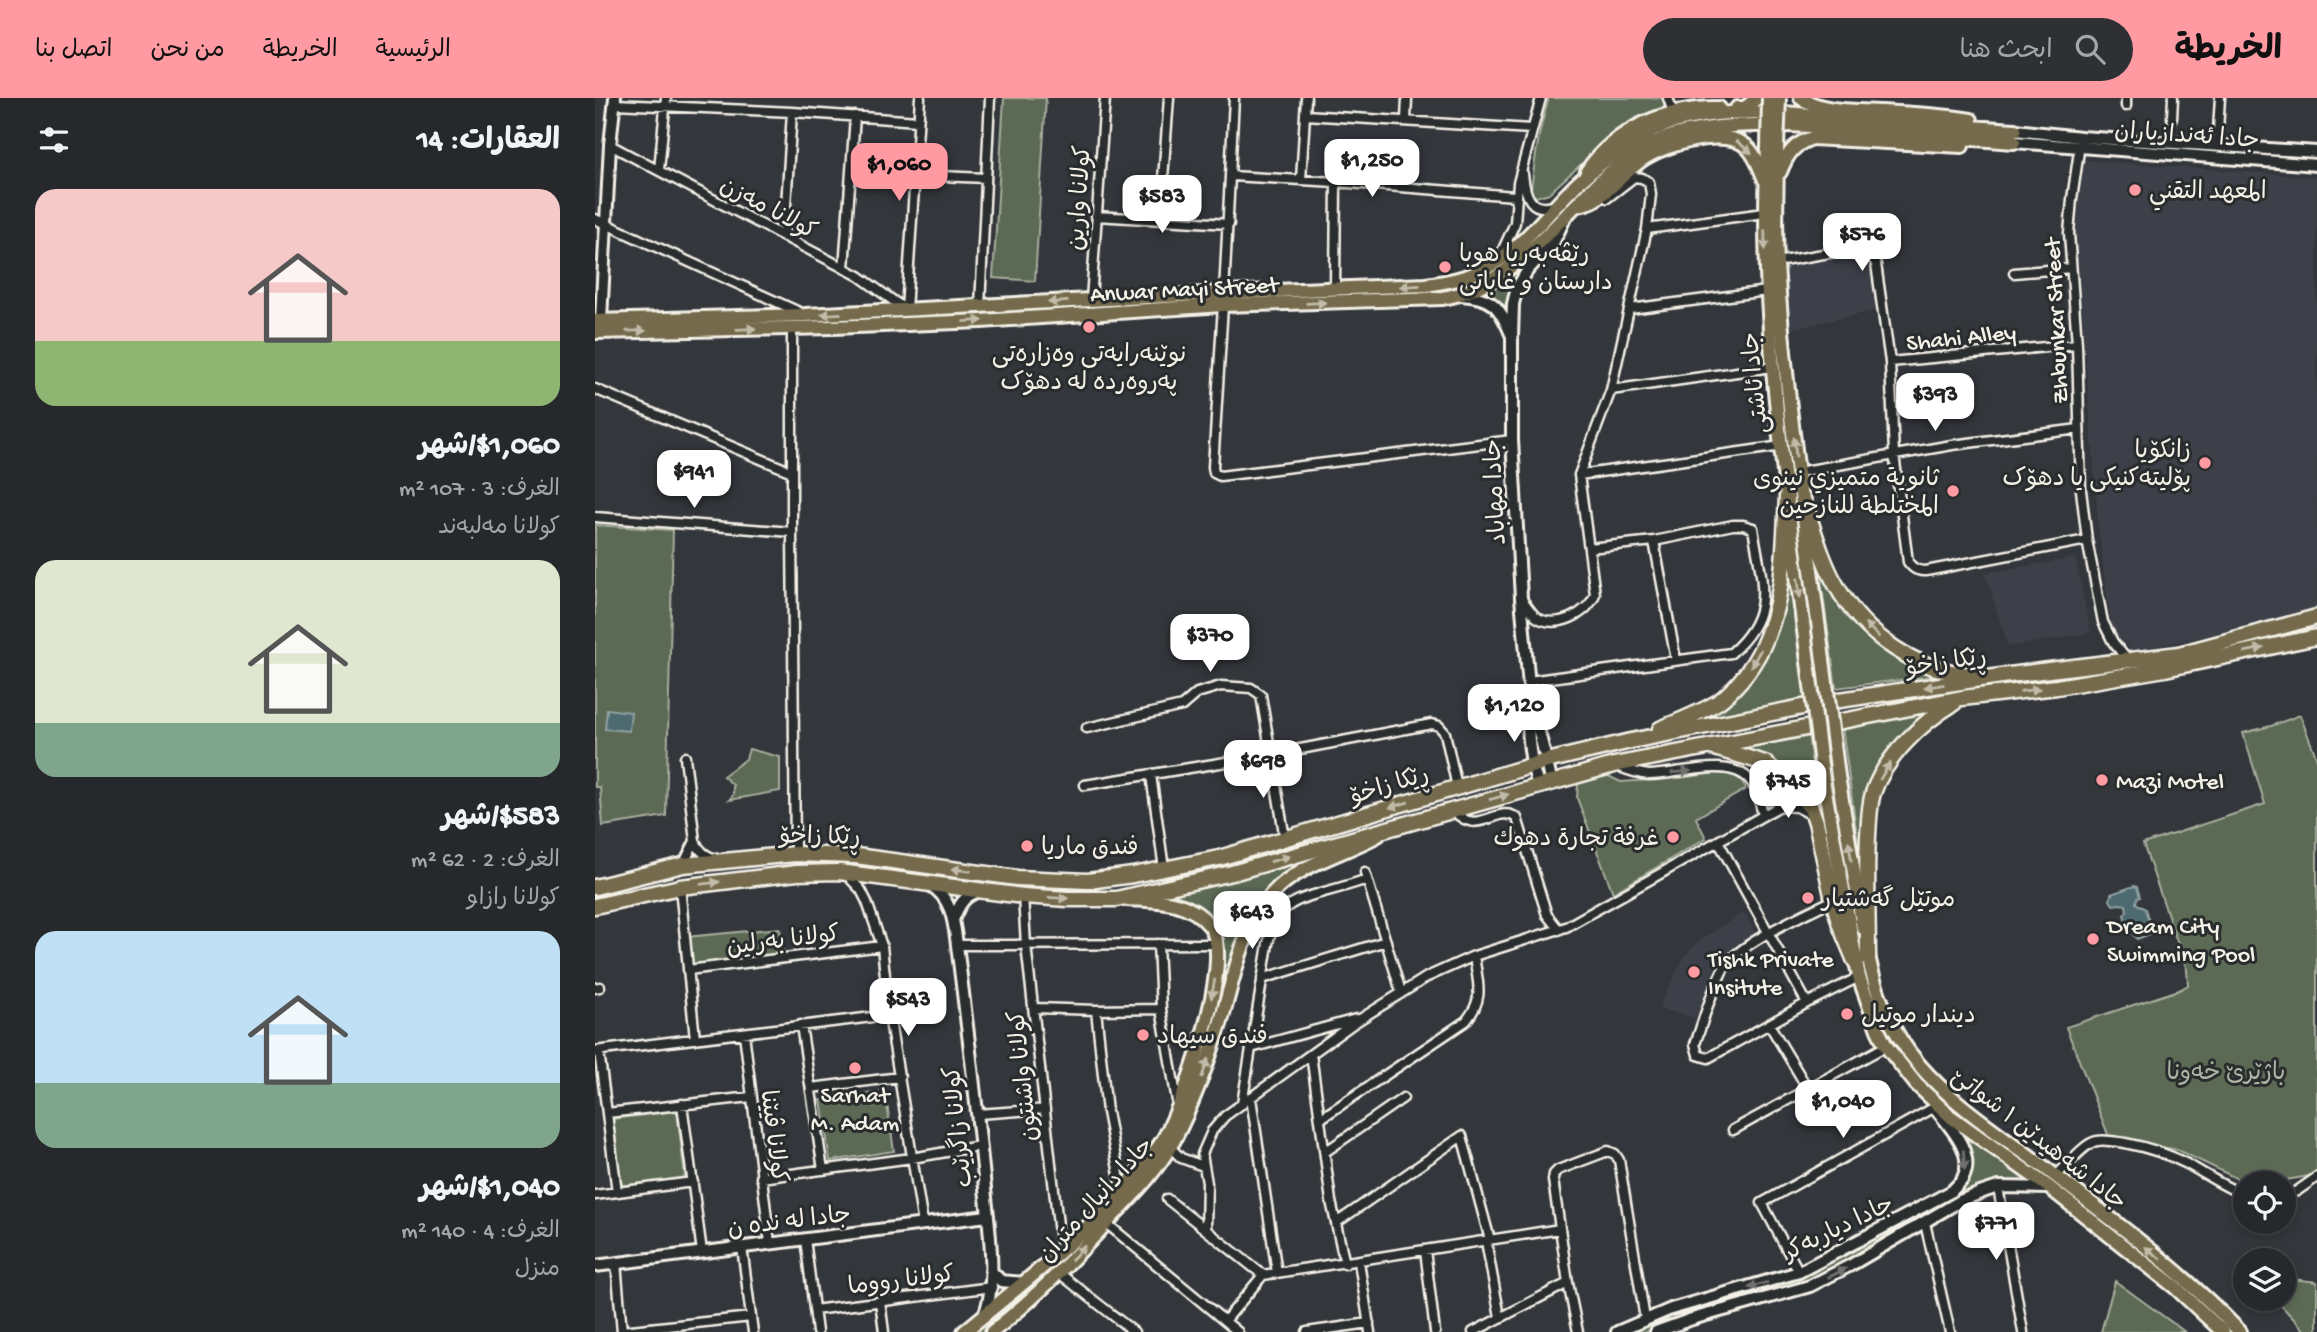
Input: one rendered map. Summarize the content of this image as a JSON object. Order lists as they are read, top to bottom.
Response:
{
  "streets": {
    "highway": ["ڕێکا زاخۆ"],
    "main road": [
      "جادا ئەندازیاران",
      "Anwar Mayi Street",
      "جادا ئاشتی",
      "جادا مهاباد",
      "كولانا زاگرێب",
      "جادا شەهیدێن ١ شواتێ",
      "جادا دانيال متران",
      "جادا له نده ن",
      "جادا دیاربه‌كر"
    ],
    "street": [
      "کولانا وارین",
      "کولانا مەزن",
      "Zhbunkar Street",
      "Shahi Alley",
      "كولانا بەرلین",
      "كولانا واشنتون",
      "كولانا ڤیێنا",
      "كولانا رووما"
    ]
  },
  "crossings": [
    ["جادا ئەندازیاران", "Anwar Mayi Street"],
    ["جادا ئەندازیاران", "Zhbunkar Street"],
    ["کولانا وارین", "Anwar Mayi Street"],
    ["کولانا مەزن", "Anwar Mayi Street"],
    ["Anwar Mayi Street", "جادا مهاباد"],
    ["Zhbunkar Street", "Shahi Alley"],
    ["Zhbunkar Street", "ڕێکا زاخۆ"],
    ["جادا ئاشتی", "جادا شەهیدێن ١ شواتێ"],
    ["جادا مهاباد", "ڕێکا زاخۆ"],
    ["ڕێکا زاخۆ", "كولانا واشنتون"],
    ["ڕێکا زاخۆ", "كولانا زاگرێب"],
    ["ڕێکا زاخۆ", "جادا دانيال متران"],
    ["كولانا واشنتون", "جادا دانيال متران"],
    ["كولانا زاگرێب", "جادا دانيال متران"],
    ["كولانا زاگرێب", "جادا له نده ن"],
    ["كولانا زاگرێب", "كولانا رووما"],
    ["كولانا ڤیێنا", "جادا له نده ن"],
    ["جادا شەهیدێن ١ شواتێ", "جادا دیاربه‌كر"]
  ],
  "parks": ["باژێرێ خه‌ونا"],
  "places": [
    "المعهد التقني",
    "رێڤەبەريا ھوبا دارستان و غاباتى",
    "نوێنەرایەتی وەزارەتی پەروەردە لە دهۆک",
    "زانکۆیا پۆلیتەکنیکی یا دهۆک",
    "ثانوية متميزي نينوى المختلطة للنازحين",
    "Mazi Motel",
    "غرفة تجارة دهوك",
    "فندق ماريا",
    "موتێل گەشتیار",
    "Dream City Swimming Pool",
    "Tishk Private Insitute",
    "ديندار موتيل",
    "فندق سيهاد",
    "Sarhat M. Adam"
  ],
  "page": {
    "header": "الخريطة",
    "search": "ابحث هنا",
    "nav": [
      "الرئيسية",
      "الخريطة",
      "من نحن",
      "اتصل بنا"
    ],
    "heading": "العقارات: 14",
    "price": [
      "$1,250",
      "$1,060",
      "$583",
      "$576",
      "$393",
      "$941",
      "$370",
      "$1,120",
      "$698",
      "$745",
      "$643",
      "$543",
      "$1,040",
      "$771"
    ],
    "list": [
      {
        "name": "$1,060/شهر",
        "note": "الغرف: 3 · 107 m² · کولانا مەلبەند"
      },
      {
        "name": "$583/شهر",
        "note": "الغرف: 2 · 62 m² · کولانا رازاو"
      },
      {
        "name": "$1,040/شهر",
        "note": "الغرف: 4 · 140 m² · منزل"
      }
    ]
  }
}
